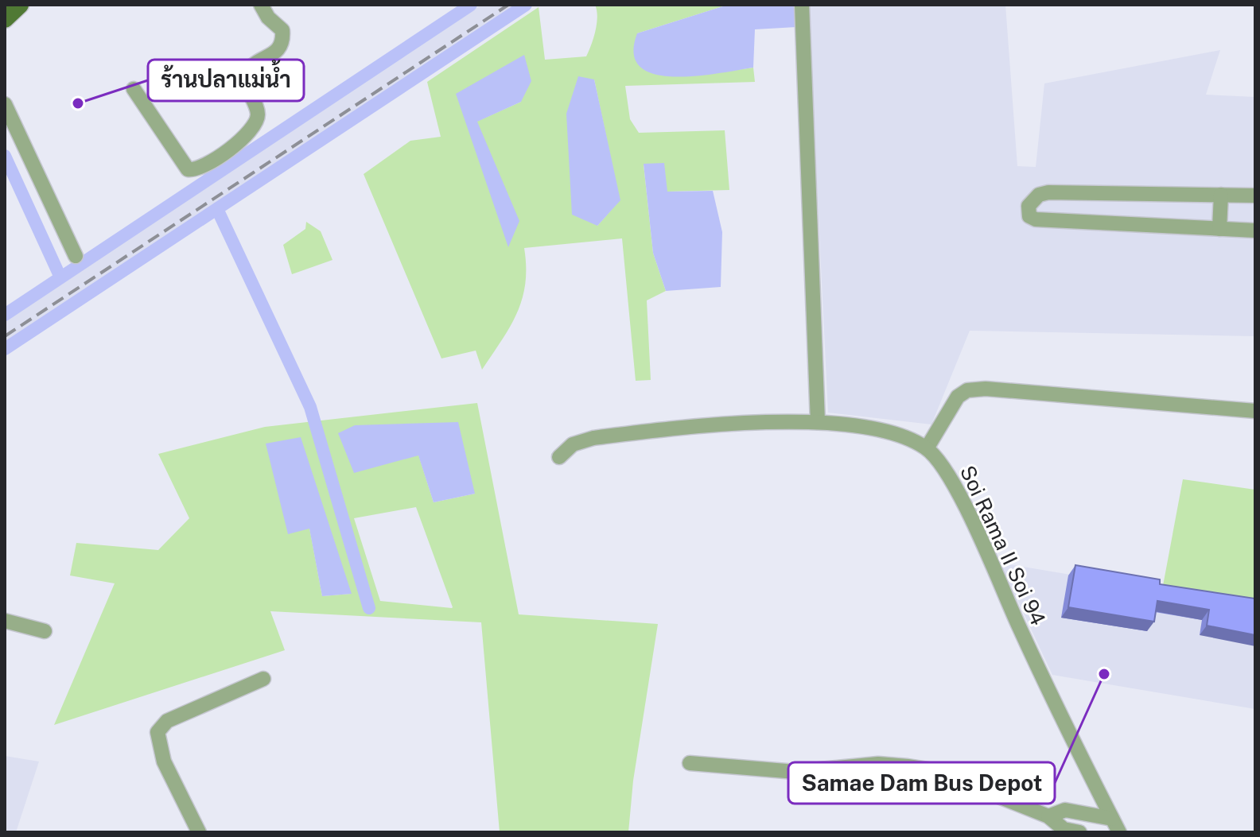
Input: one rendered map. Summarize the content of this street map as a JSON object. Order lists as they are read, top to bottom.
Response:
{
  "streets": {
    "street": ["Soi Rama II Soi 94"]
  },
  "places": ["ร้านปลาแม่น้ำ", "Samae Dam Bus Depot"]
}
